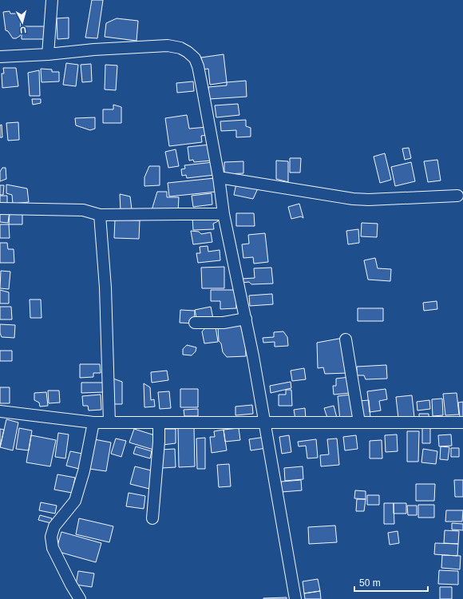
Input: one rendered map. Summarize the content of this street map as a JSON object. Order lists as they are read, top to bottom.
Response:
{
  "scale_bar": "50 m",
  "north": "bottom"
}
